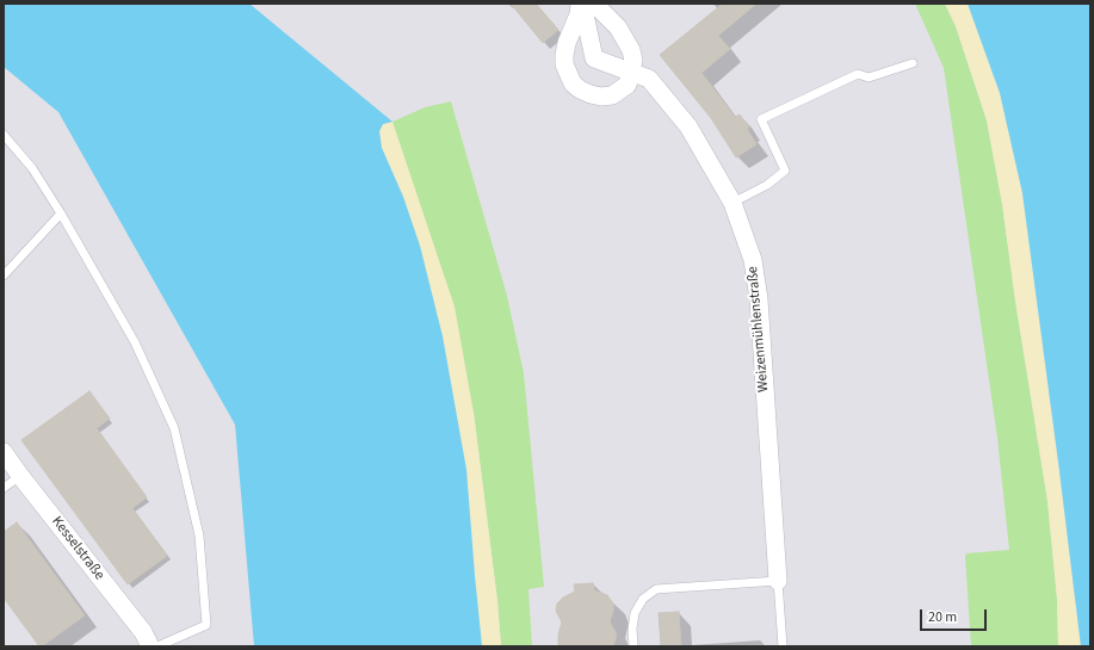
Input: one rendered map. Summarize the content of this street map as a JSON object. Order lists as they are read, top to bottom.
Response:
{
  "streets": {
    "street": ["Weizenmühlenstraße", "Kesselstraße"]
  },
  "scale_bar": "20 m"
}
